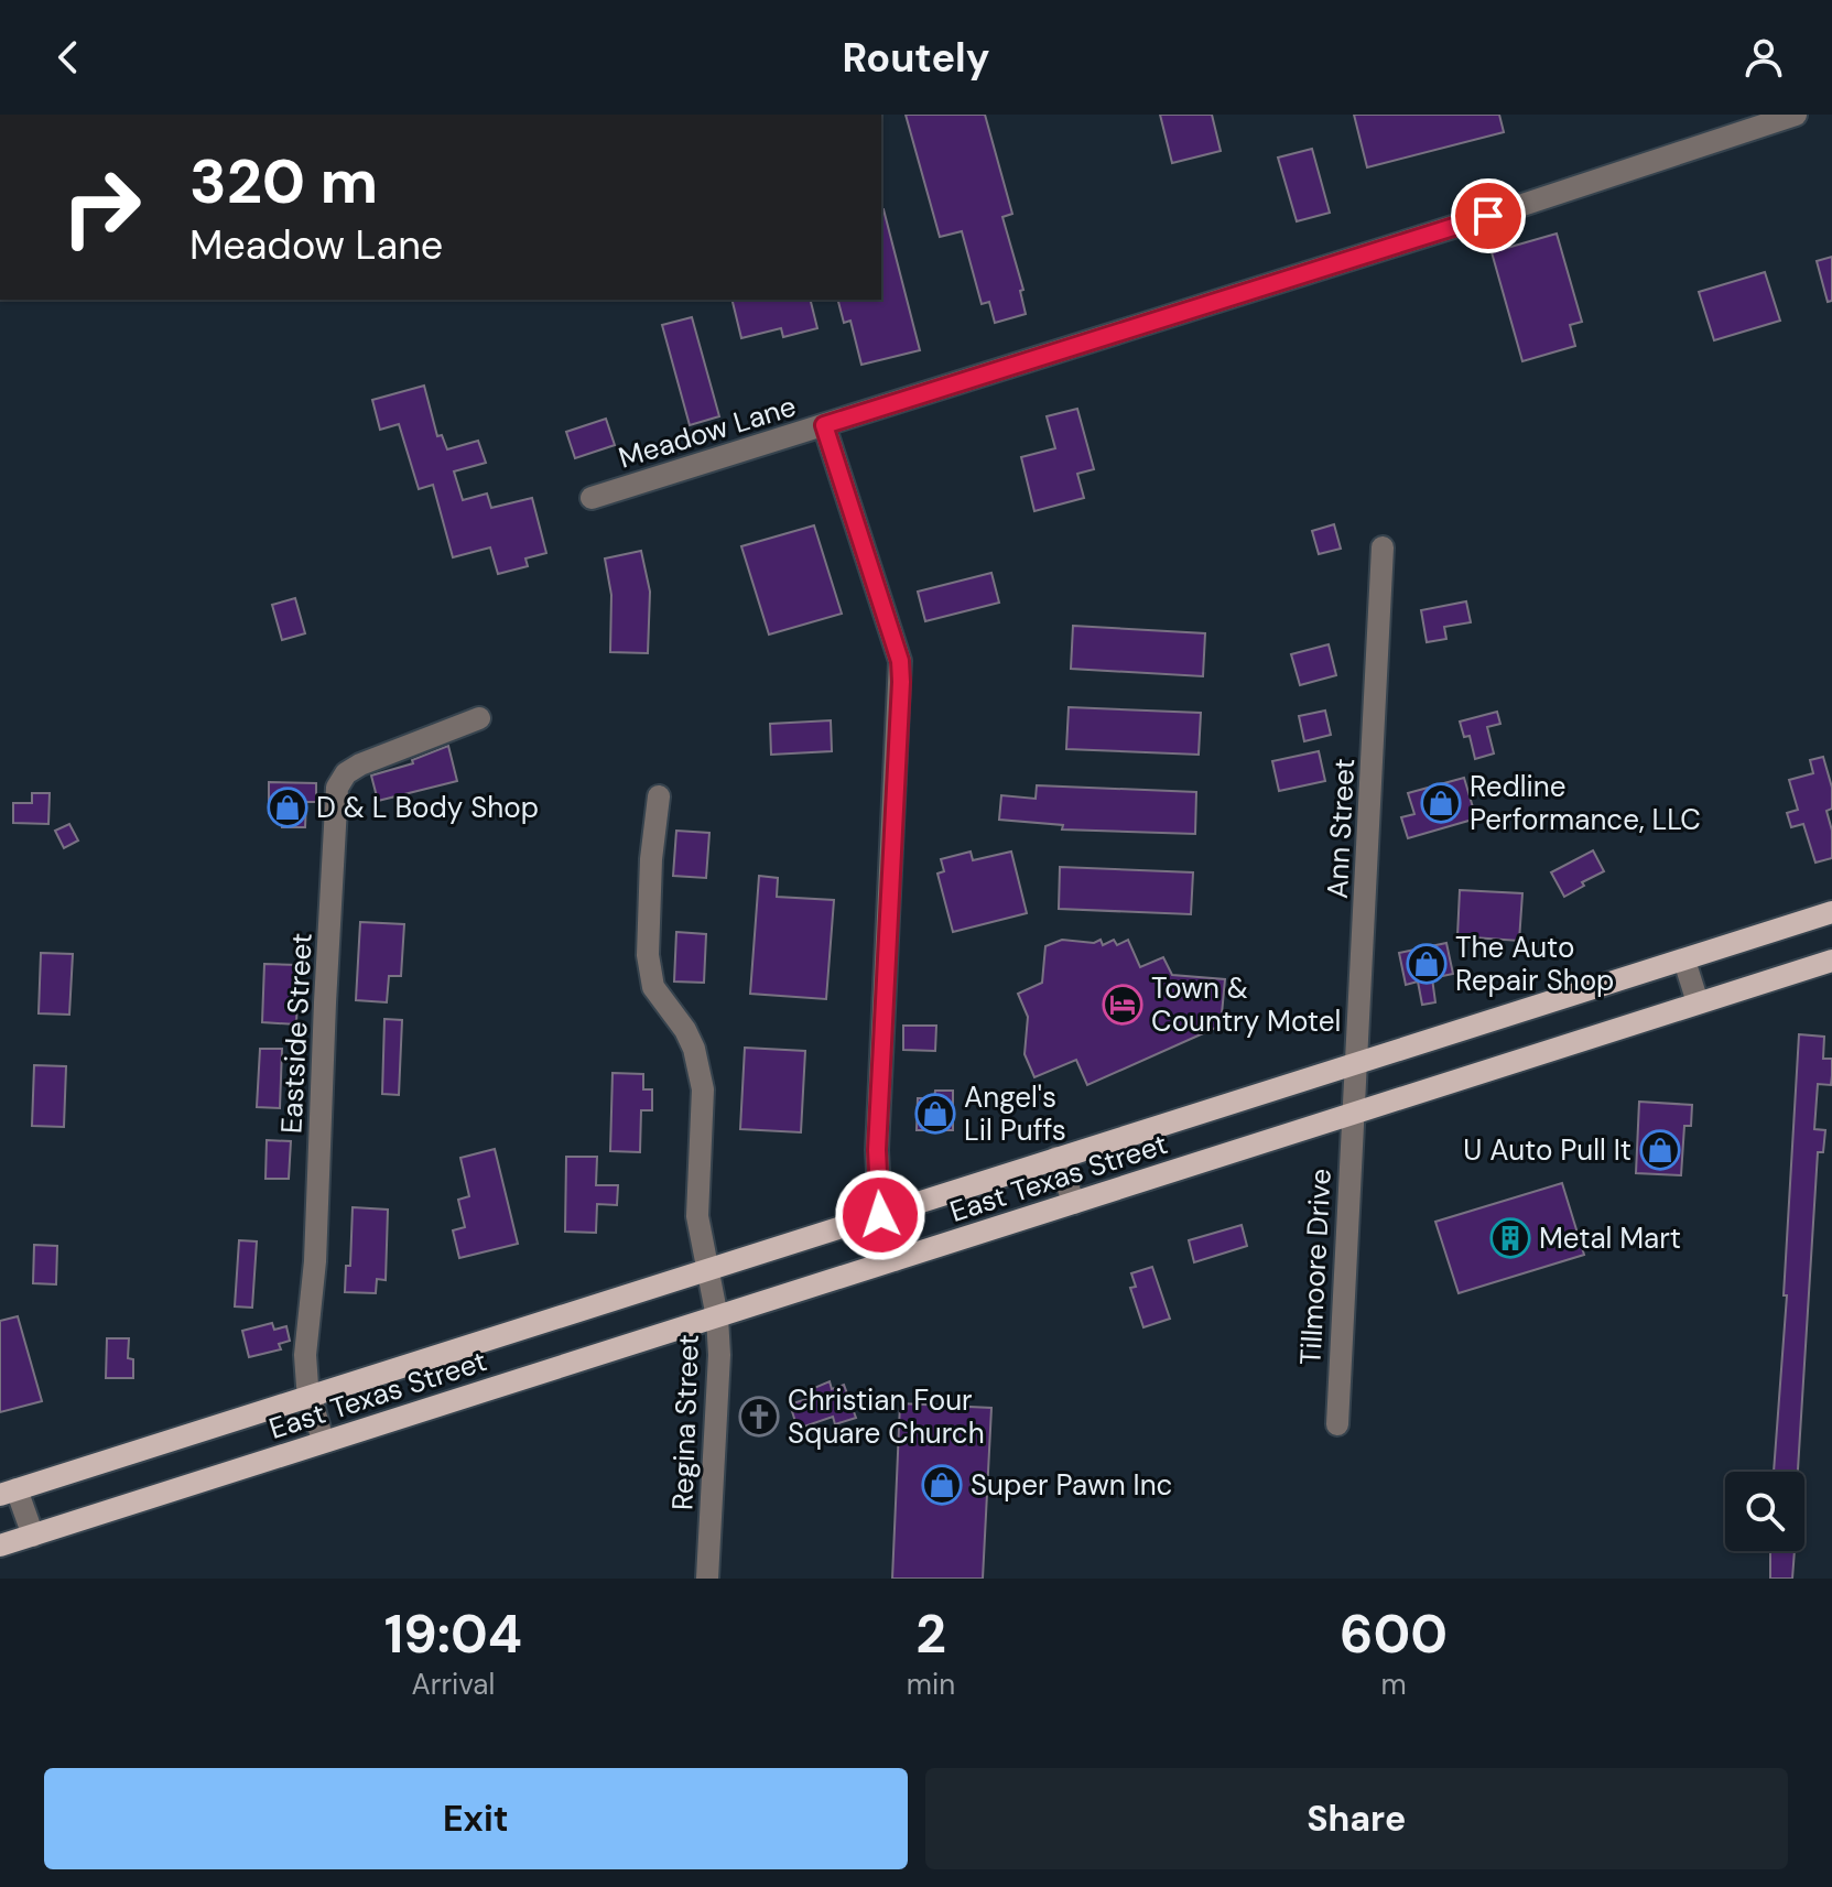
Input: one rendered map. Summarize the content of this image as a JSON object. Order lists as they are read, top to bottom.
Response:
{
  "streets": {
    "main road": ["East Texas Street"],
    "street": [
      "Meadow Lane",
      "Ann Street",
      "Eastside Street",
      "Tillmoore Drive",
      "Regina Street"
    ]
  },
  "crossings": [
    ["Ann Street", "East Texas Street"],
    ["Ann Street", "Tillmoore Drive"],
    ["Eastside Street", "East Texas Street"],
    ["East Texas Street", "Tillmoore Drive"],
    ["East Texas Street", "Regina Street"]
  ],
  "places": {
    "shop": [
      "Redline Performance, LLC",
      "D & L Body Shop",
      "The Auto Repair Shop",
      "Angel's Lil Puffs",
      "U Auto Pull It",
      "Super Pawn Inc"
    ],
    "hotel": ["Town & Country Motel"],
    "building": ["Metal Mart"],
    "church": ["Christian Four Square Church"]
  },
  "page": {
    "header": "Routely",
    "turn": ["320 m", "Meadow Lane"],
    "eta": [
      "19:04",
      "Arrival",
      "2",
      "min",
      "600",
      "m"
    ],
    "buttons": ["Exit", "Share"]
  }
}
